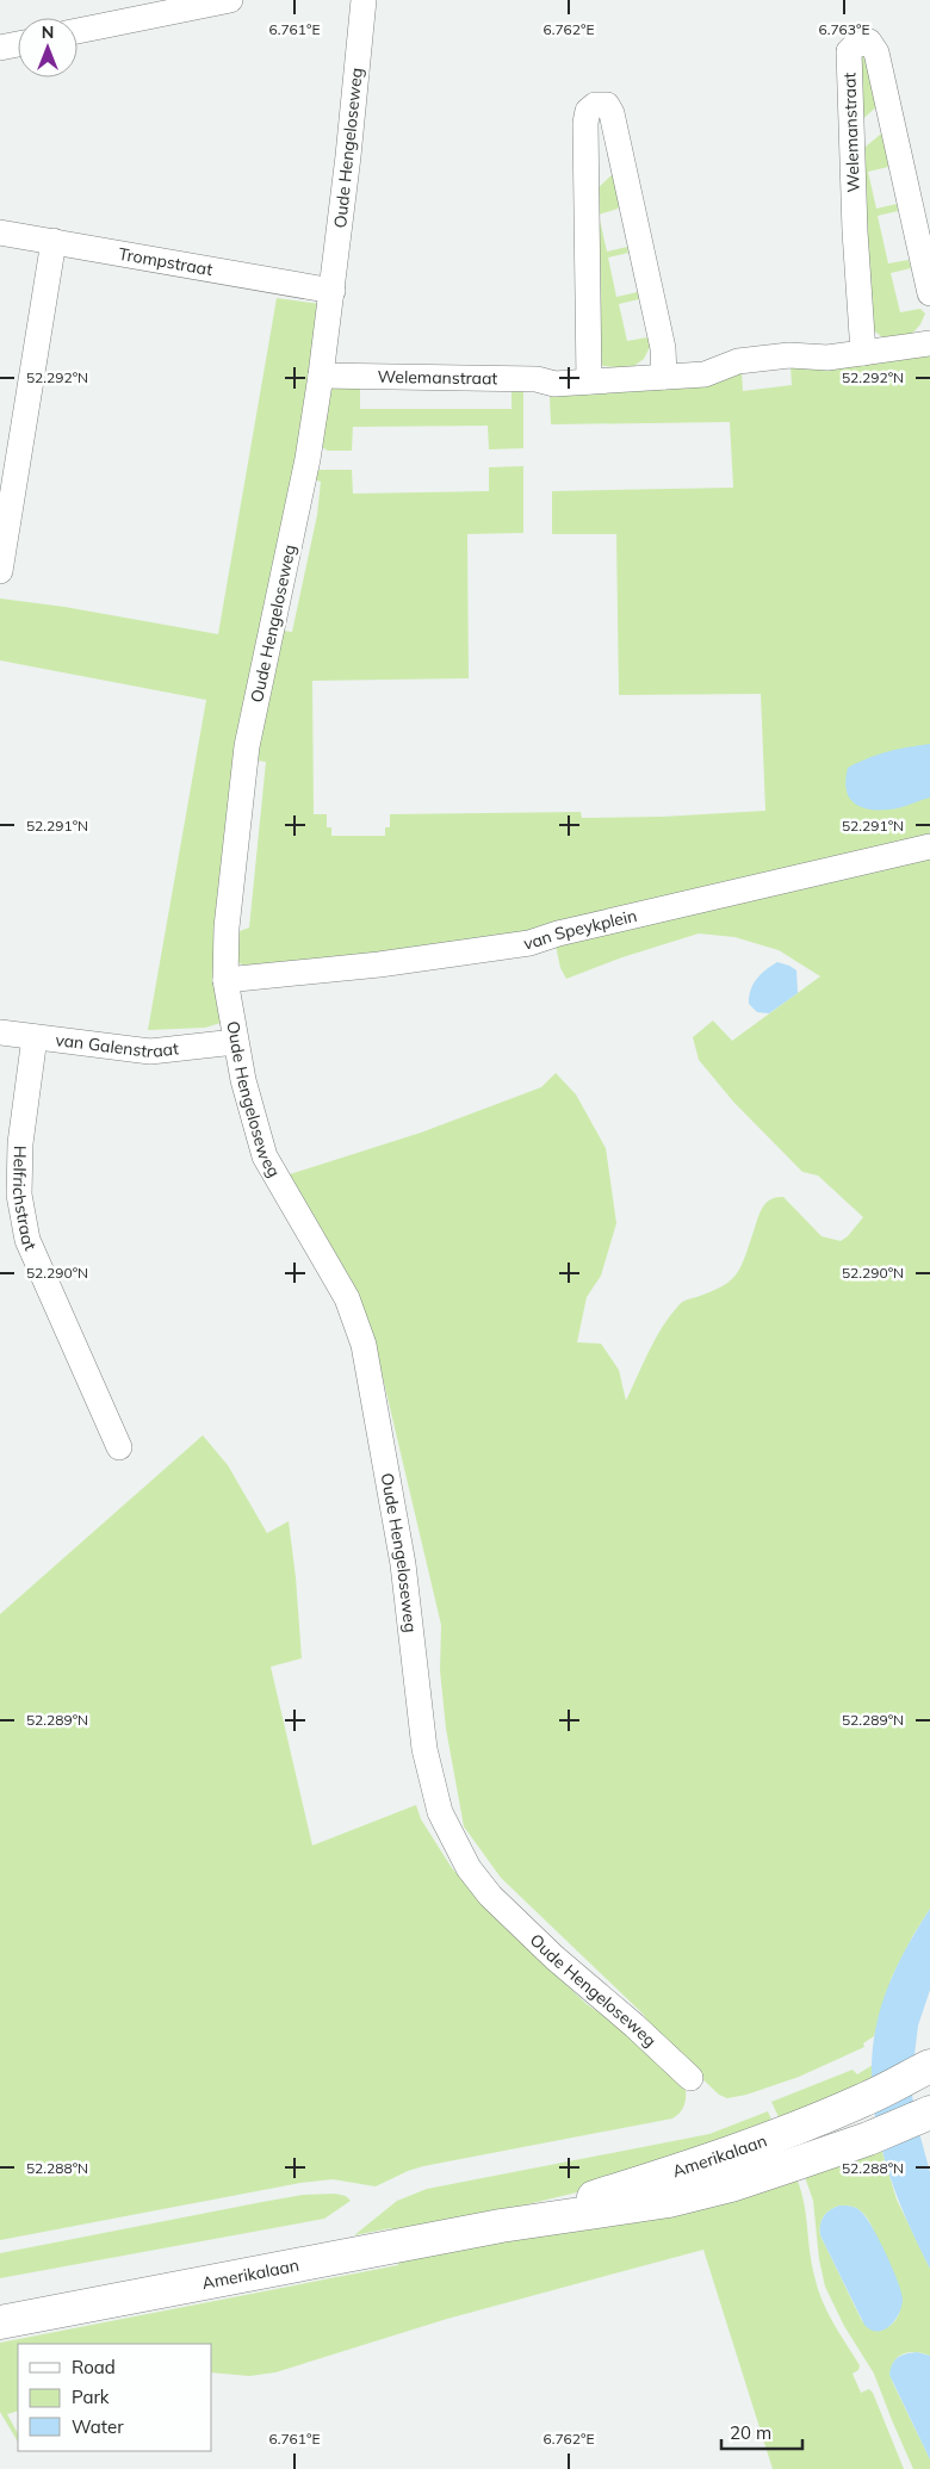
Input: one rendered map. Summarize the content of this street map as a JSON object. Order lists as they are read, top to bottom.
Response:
{
  "streets": {
    "main road": ["Amerikalaan"],
    "street": [
      "Welemanstraat",
      "Oude Hengeloseweg",
      "Trompstraat",
      "van Speykplein",
      "van Galenstraat",
      "Helfrichstraat"
    ]
  },
  "crossings": [
    ["Welemanstraat", "Oude Hengeloseweg"],
    ["Oude Hengeloseweg", "Trompstraat"],
    ["Oude Hengeloseweg", "van Speykplein"],
    ["Oude Hengeloseweg", "van Galenstraat"],
    ["van Galenstraat", "Helfrichstraat"]
  ],
  "legend": ["Road", "Park", "Water"],
  "scale_bar": "20 m",
  "north": "top",
  "coordinates": [
    "6.761°E",
    "6.762°E",
    "6.763°E",
    "52.292°N",
    "52.291°N",
    "52.290°N",
    "52.289°N",
    "52.288°N"
  ]
}
